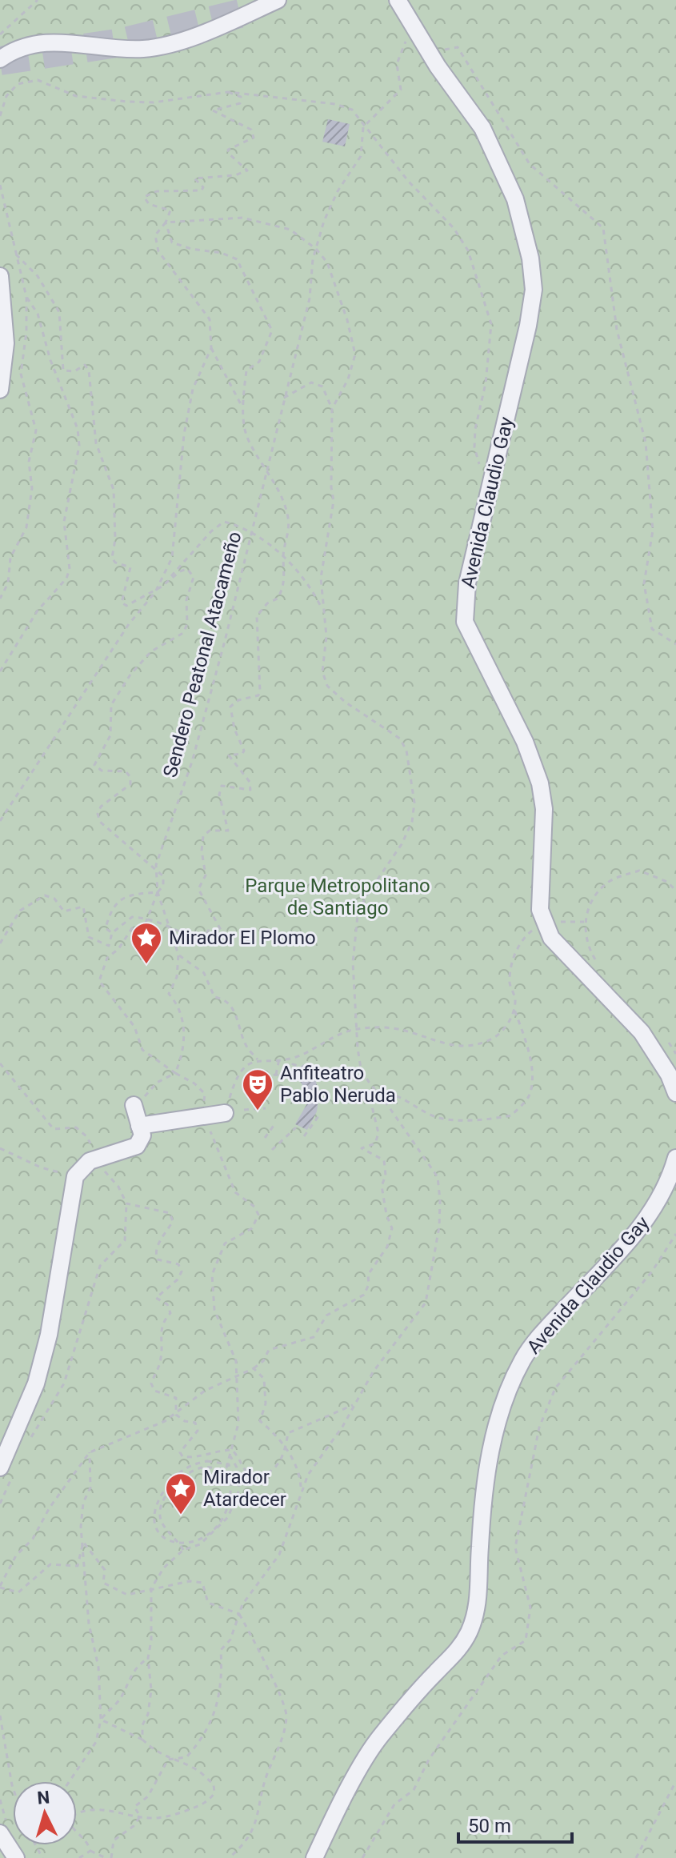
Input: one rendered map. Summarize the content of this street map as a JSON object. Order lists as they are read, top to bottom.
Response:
{
  "streets": {
    "street": ["Avenida Claudio Gay"],
    "path": ["Sendero Peatonal Atacameño"]
  },
  "parks": ["Parque Metropolitano de Santiago"],
  "places": {
    "place": ["Mirador El Plomo", "Mirador Atardecer"],
    "theatre": ["Anfiteatro Pablo Neruda"]
  },
  "scale_bar": "50 m",
  "north": "top"
}
